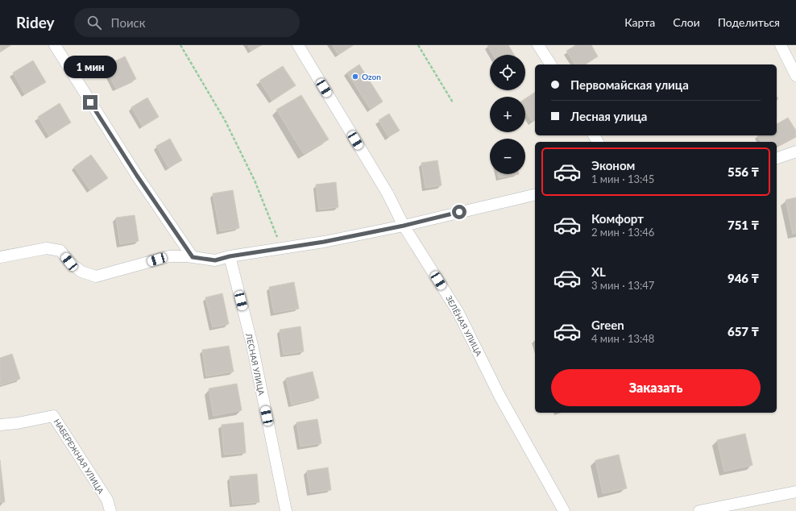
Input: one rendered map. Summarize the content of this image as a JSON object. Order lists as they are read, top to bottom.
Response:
{
  "streets": {
    "street": ["ЗЕЛЁНАЯ УЛИЦА", "ЛЕСНАЯ УЛИЦА", "НАБЕРЕЖНАЯ УЛИЦА"]
  },
  "places": ["Ozon"],
  "page": {
    "header": "Ridey",
    "search": "Поиск",
    "nav": ["Карта", "Слои", "Поделиться"],
    "map_buttons": ["+", "−"],
    "bubble": "1 мин",
    "banner": ["Первомайская улица", "Лесная улица"],
    "list": [
      {
        "name": "Эконом",
        "note": "1 мин · 13:45",
        "value": "556 ₸"
      },
      {
        "name": "Комфорт",
        "note": "2 мин · 13:46",
        "value": "751 ₸"
      },
      {
        "name": "XL",
        "note": "3 мин · 13:47",
        "value": "946 ₸"
      },
      {
        "name": "Green",
        "note": "4 мин · 13:48",
        "value": "657 ₸"
      }
    ],
    "buttons": "Заказать"
  }
}
